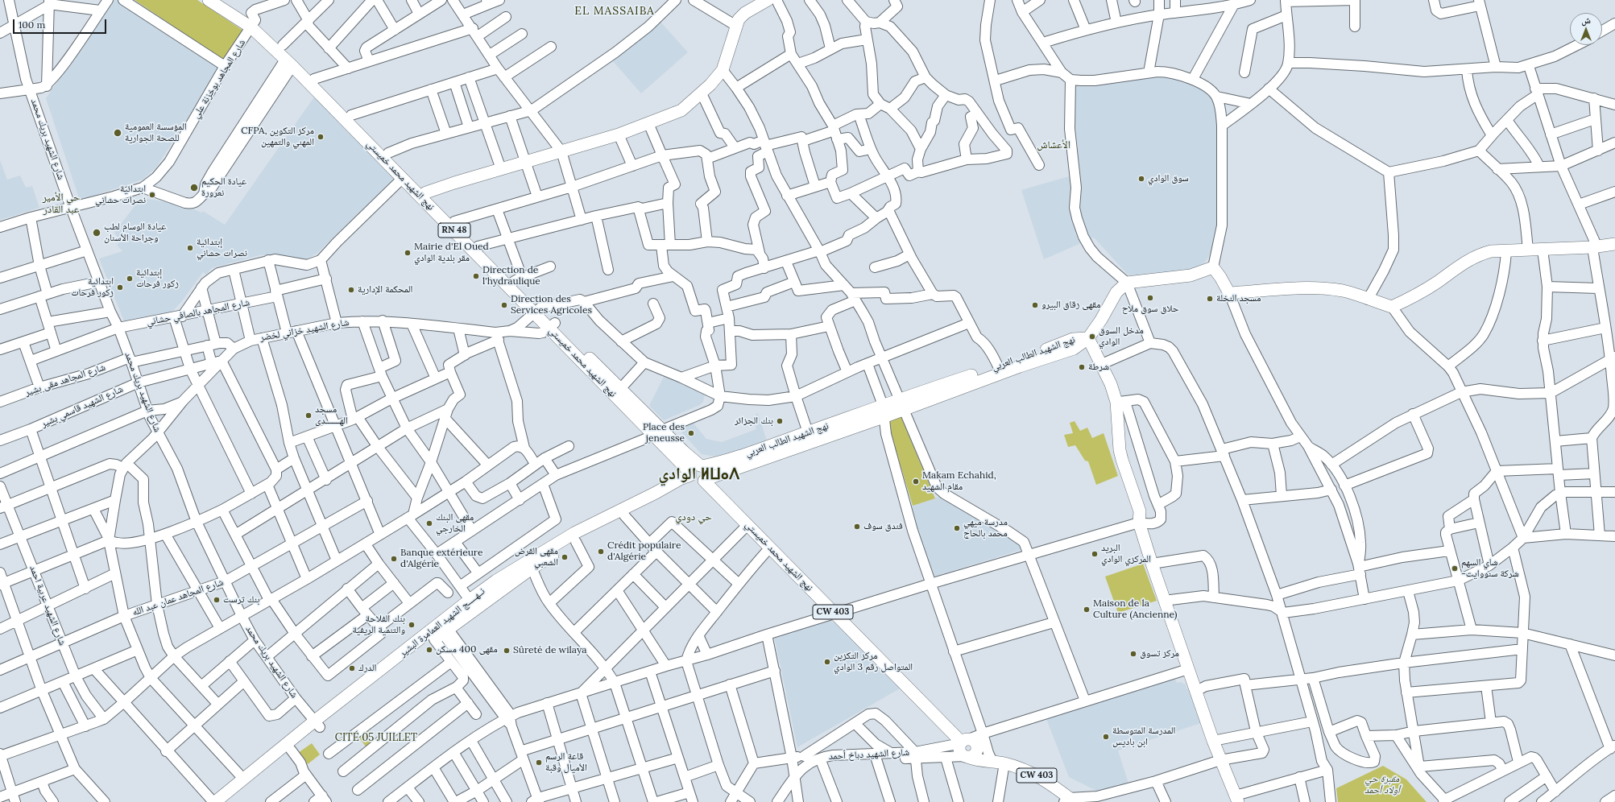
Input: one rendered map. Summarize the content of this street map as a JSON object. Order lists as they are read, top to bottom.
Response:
{
  "streets": {
    "main road": [
      "نهج الشهيد محمد خميستي",
      "RN 48",
      "نهج الشهيد الطالب العربي",
      "CW 403",
      "نــهـــــج الشهيد العمامرة البشير"
    ],
    "street": [
      "شارع المجاهد بوخزنة علي",
      "شارع الشهيد بريك محمد",
      "شارع المجاهد بالصافي حشاني",
      "شارع الشهيد خزاني لخضر",
      "شارع المجاهد مقى بشير",
      "شارع الشهيد قاسمي بشير",
      "شارع المجاهد عمان عبد الله",
      "شارع الشهيد عربية احمد",
      "شارع الشهيد دباخ أحمد"
    ]
  },
  "crossings": [
    ["شارع المجاهد بوخزنة علي", "شارع الشهيد بريك محمد"],
    ["شارع المجاهد بوخزنة علي", "نهج الشهيد محمد خميستي"],
    ["شارع الشهيد بريك محمد", "شارع المجاهد بالصافي حشاني"],
    ["شارع الشهيد بريك محمد", "شارع الشهيد خزاني لخضر"],
    ["شارع الشهيد بريك محمد", "شارع المجاهد مقى بشير"],
    ["شارع الشهيد بريك محمد", "شارع الشهيد قاسمي بشير"],
    ["شارع الشهيد بريك محمد", "شارع المجاهد عمان عبد الله"],
    ["شارع الشهيد بريك محمد", "نــهـــــج الشهيد العمامرة البشير"],
    ["نهج الشهيد محمد خميستي", "شارع الشهيد خزاني لخضر"],
    ["نهج الشهيد محمد خميستي", "نهج الشهيد الطالب العربي"],
    ["نهج الشهيد محمد خميستي", "CW 403"],
    ["نهج الشهيد محمد خميستي", "نــهـــــج الشهيد العمامرة البشير"],
    ["نهج الشهيد محمد خميستي", "شارع الشهيد دباخ أحمد"],
    ["شارع الشهيد خزاني لخضر", "شارع الشهيد قاسمي بشير"],
    ["نهج الشهيد الطالب العربي", "نــهـــــج الشهيد العمامرة البشير"],
    ["شارع المجاهد عمان عبد الله", "شارع الشهيد عربية احمد"],
    ["CW 403", "شارع الشهيد دباخ أحمد"]
  ],
  "districts": [
    "EL MASSAIBA",
    "الأعشاش",
    "حي الأمير عبد القادر",
    "الوادي ⵍⵡⴰⴷ",
    "حي دودي",
    "CITÉ 05 JUILLET"
  ],
  "parks": ["مقبرة حي أولاد أحمد"],
  "places": [
    "المؤسسة العمومية للصحة الجوارية",
    "CFPA, مركز التكوين المهني والتمهين",
    "سوق الوادي",
    "عيادة الحكيم نعرورة",
    "ابتدائية نصرات حشاني",
    "عيادة الوسام لطب وجراحة الأسنان",
    "إبتدائية نصرات حشاني",
    "Mairie d'El Oued مقر بلدية الوادي",
    "Direction de l'hydraulique",
    "إبتدائية زكور فرحات",
    "ابتدائية زكور فرحات",
    "المحكمة الإدارية",
    "حلاق سوق ملاح",
    "مسجد النخلة",
    "Direction des Services Agricoles",
    "مقهى زقاق البيرو",
    "مدخل السوق الوادي",
    "شرطة",
    "مسجد الهـــــــدى",
    "بنك الجزائر",
    "Place des jeneusse",
    "Makam Echahid, مقام الشهيد",
    "مقهى البنك الخارجي",
    "فندق سوف",
    "مدرسة ميهي محمد بالحاج",
    "Crédit populaire d'Algérie",
    "البريد المركزي الوادي",
    "مقهى القرض الشعبي",
    "Banque extérieure d'Algérie",
    "شاي السهم -شركة سنووايت",
    "بنك ترست",
    "Maison de la Culture (Ancienne)",
    "بنك الفلاحة والتنمية الريفية",
    "مقهى 400 مسكن",
    "Sûreté de wilaya",
    "مركز تسوق",
    "مركز التكزين المتواصل رقم 3 الوادي",
    "الدرك",
    "المدرسة المتوسطة ابن باديس",
    "قاعة الرسم الأميال وقبة"
  ],
  "scale_bar": "100 m",
  "north": "top"
}
